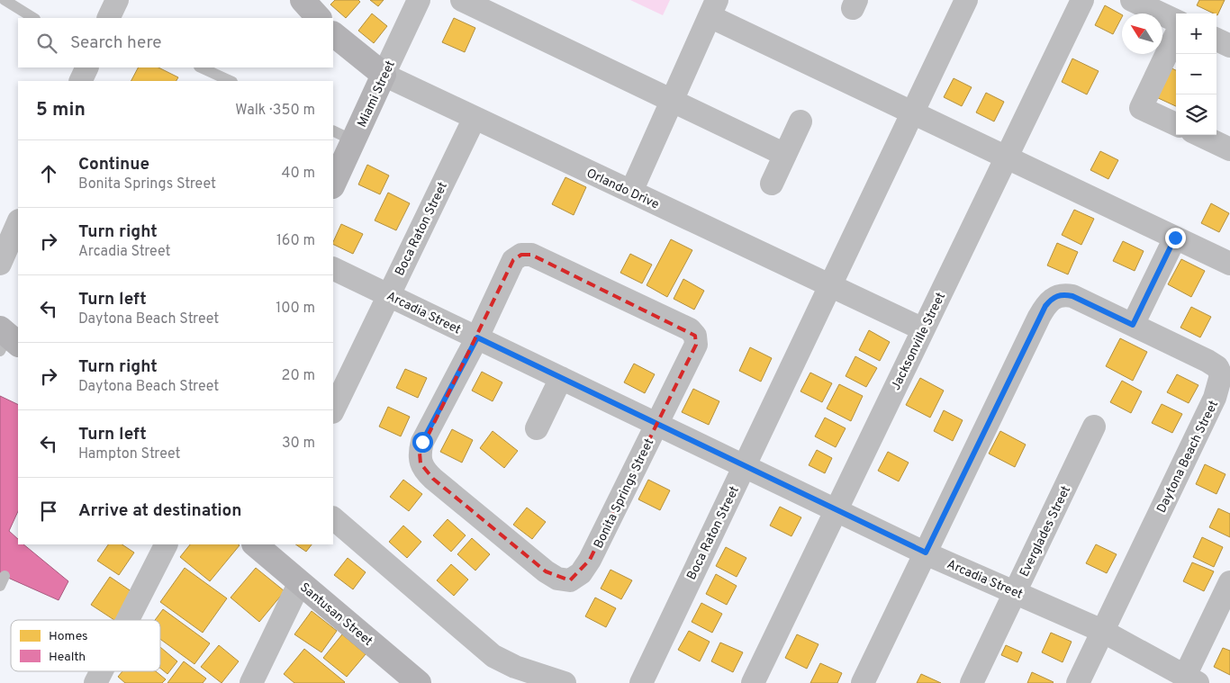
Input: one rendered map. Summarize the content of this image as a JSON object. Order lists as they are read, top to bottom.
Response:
{
  "streets": {
    "street": [
      "Miami Street",
      "Orlando Drive",
      "Boca Raton Street",
      "Arcadia Street",
      "Jacksonville Street",
      "Daytona Beach Street",
      "Bonita Springs Street",
      "Everglades Street",
      "Santusan Street"
    ]
  },
  "crossings": [
    ["Miami Street", "Orlando Drive"],
    ["Orlando Drive", "Boca Raton Street"],
    ["Orlando Drive", "Jacksonville Street"],
    ["Boca Raton Street", "Arcadia Street"],
    ["Arcadia Street", "Jacksonville Street"],
    ["Arcadia Street", "Daytona Beach Street"],
    ["Arcadia Street", "Bonita Springs Street"],
    ["Arcadia Street", "Everglades Street"]
  ],
  "legend": ["Homes", "Health"],
  "north": "top left",
  "page": {
    "map_buttons": ["+", "−"],
    "search": "Search here",
    "heading": ["5 min", "Walk · 350 m"],
    "list": [
      ["Continue", "Bonita Springs Street", "40 m"],
      ["Turn right", "Arcadia Street", "160 m"],
      ["Turn left", "Daytona Beach Street", "100 m"],
      ["Turn right", "Daytona Beach Street", "20 m"],
      ["Turn left", "Hampton Street", "30 m"],
      "Arrive at destination"
    ]
  }
}
